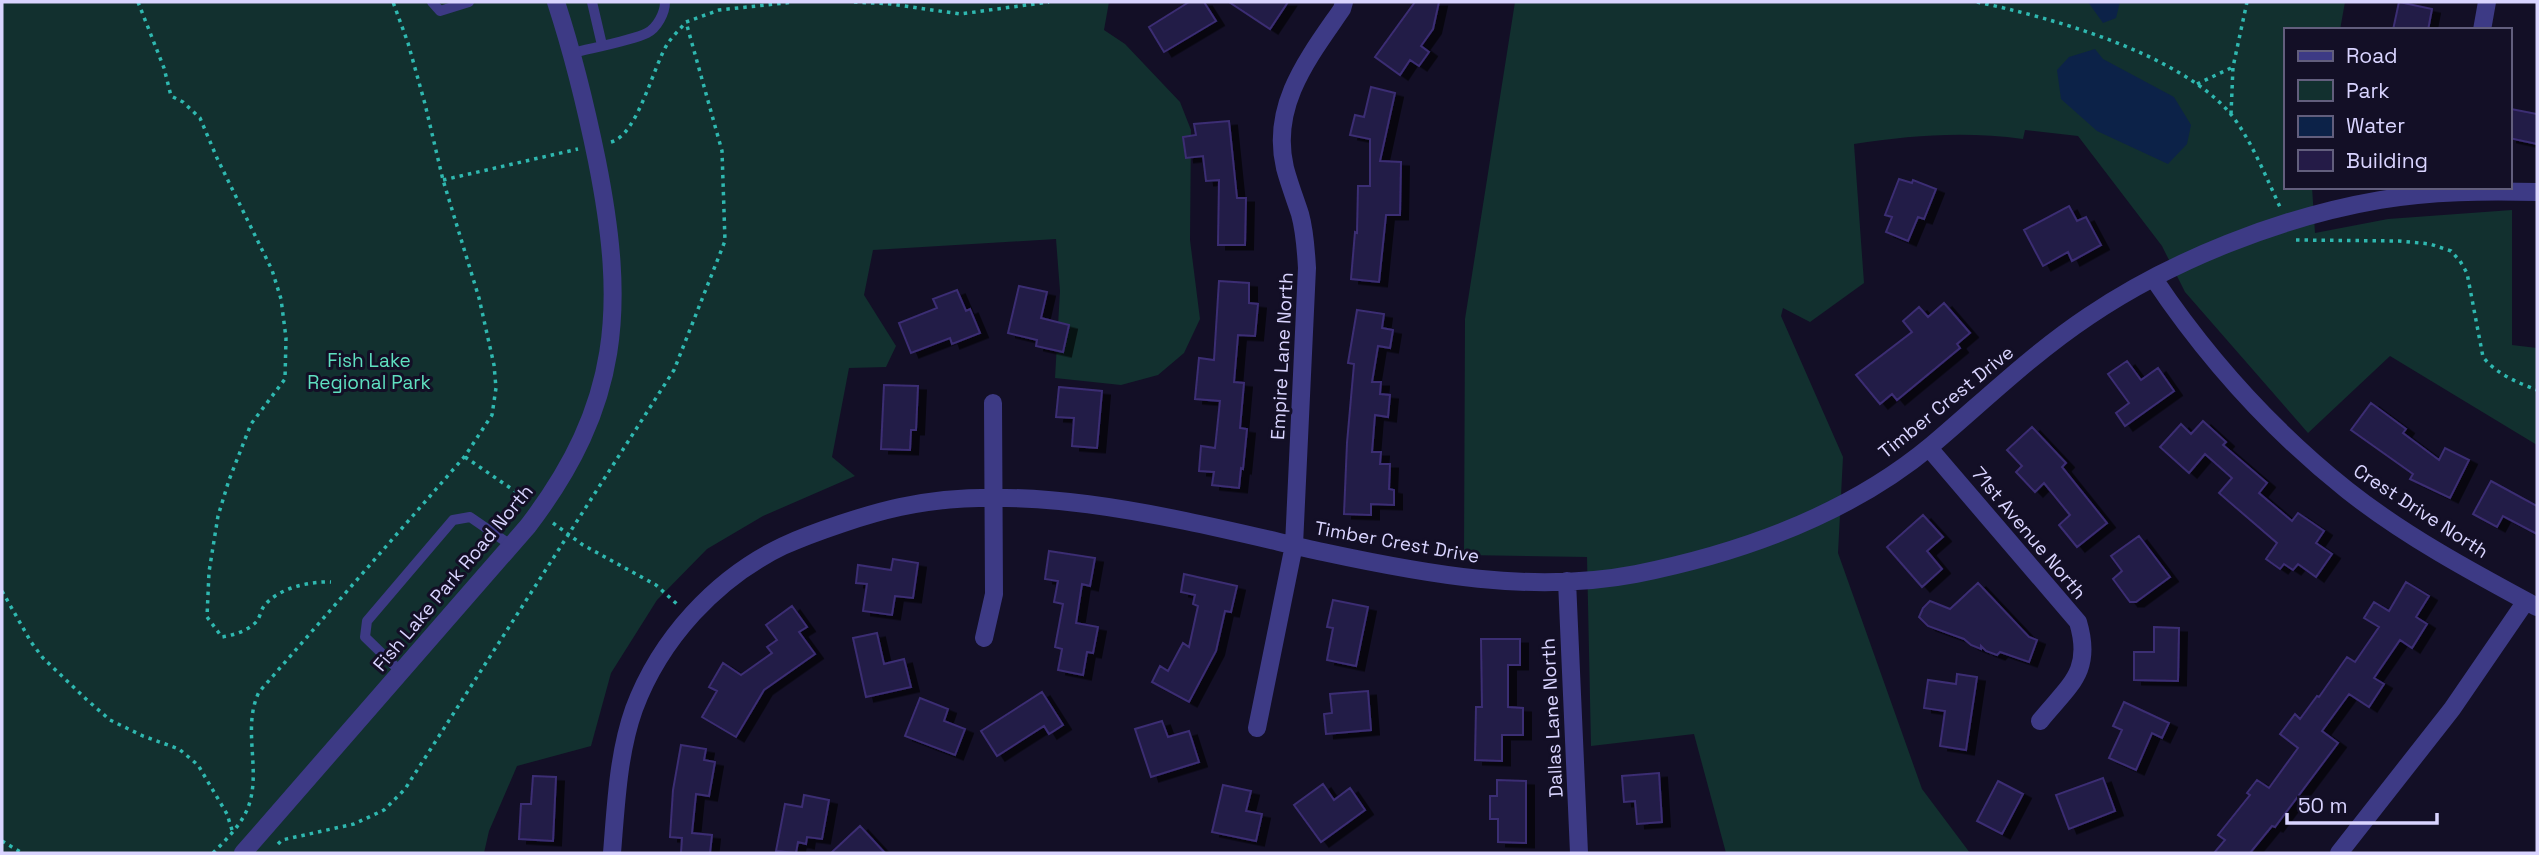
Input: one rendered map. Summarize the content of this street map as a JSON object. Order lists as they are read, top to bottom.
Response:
{
  "streets": {
    "street": [
      "Empire Lane North",
      "Timber Crest Drive",
      "Crest Drive North",
      "71st Avenue North",
      "Fish Lake Park Road North",
      "Dallas Lane North"
    ]
  },
  "crossings": [
    ["Empire Lane North", "Timber Crest Drive"],
    ["Timber Crest Drive", "Crest Drive North"],
    ["Timber Crest Drive", "71st Avenue North"],
    ["Timber Crest Drive", "Dallas Lane North"]
  ],
  "parks": ["Fish Lake Regional Park"],
  "legend": [
    "Road",
    "Park",
    "Water",
    "Building"
  ],
  "scale_bar": "50 m"
}
